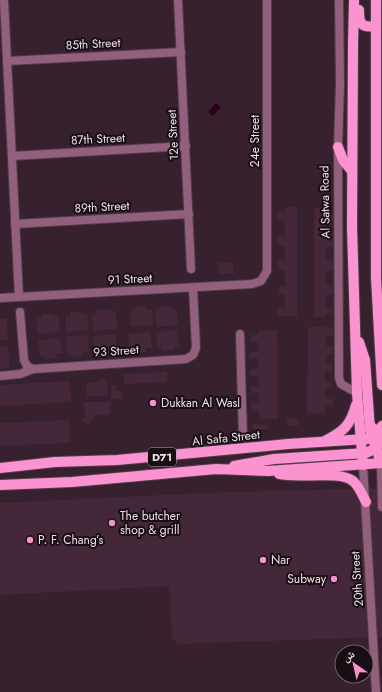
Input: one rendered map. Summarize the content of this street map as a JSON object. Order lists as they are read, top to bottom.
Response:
{
  "streets": {
    "main road": ["Al Safa Street", "D71"],
    "street": [
      "85th Street",
      "12e Street",
      "87th Street",
      "24e Street",
      "Al Satwa Road",
      "89th Street",
      "91 Street",
      "93 Street",
      "20th Street"
    ]
  },
  "crossings": [
    ["85th Street", "12e Street"],
    ["12e Street", "87th Street"],
    ["12e Street", "89th Street"],
    ["24e Street", "91 Street"],
    ["91 Street", "93 Street"],
    ["Al Safa Street", "D71"],
    ["D71", "20th Street"]
  ],
  "places": [
    "Dukkan Al Wasl",
    "The butcher shop & grill",
    "P. F. Chang’s",
    "Nar",
    "Subway"
  ],
  "north": "top left"
}
